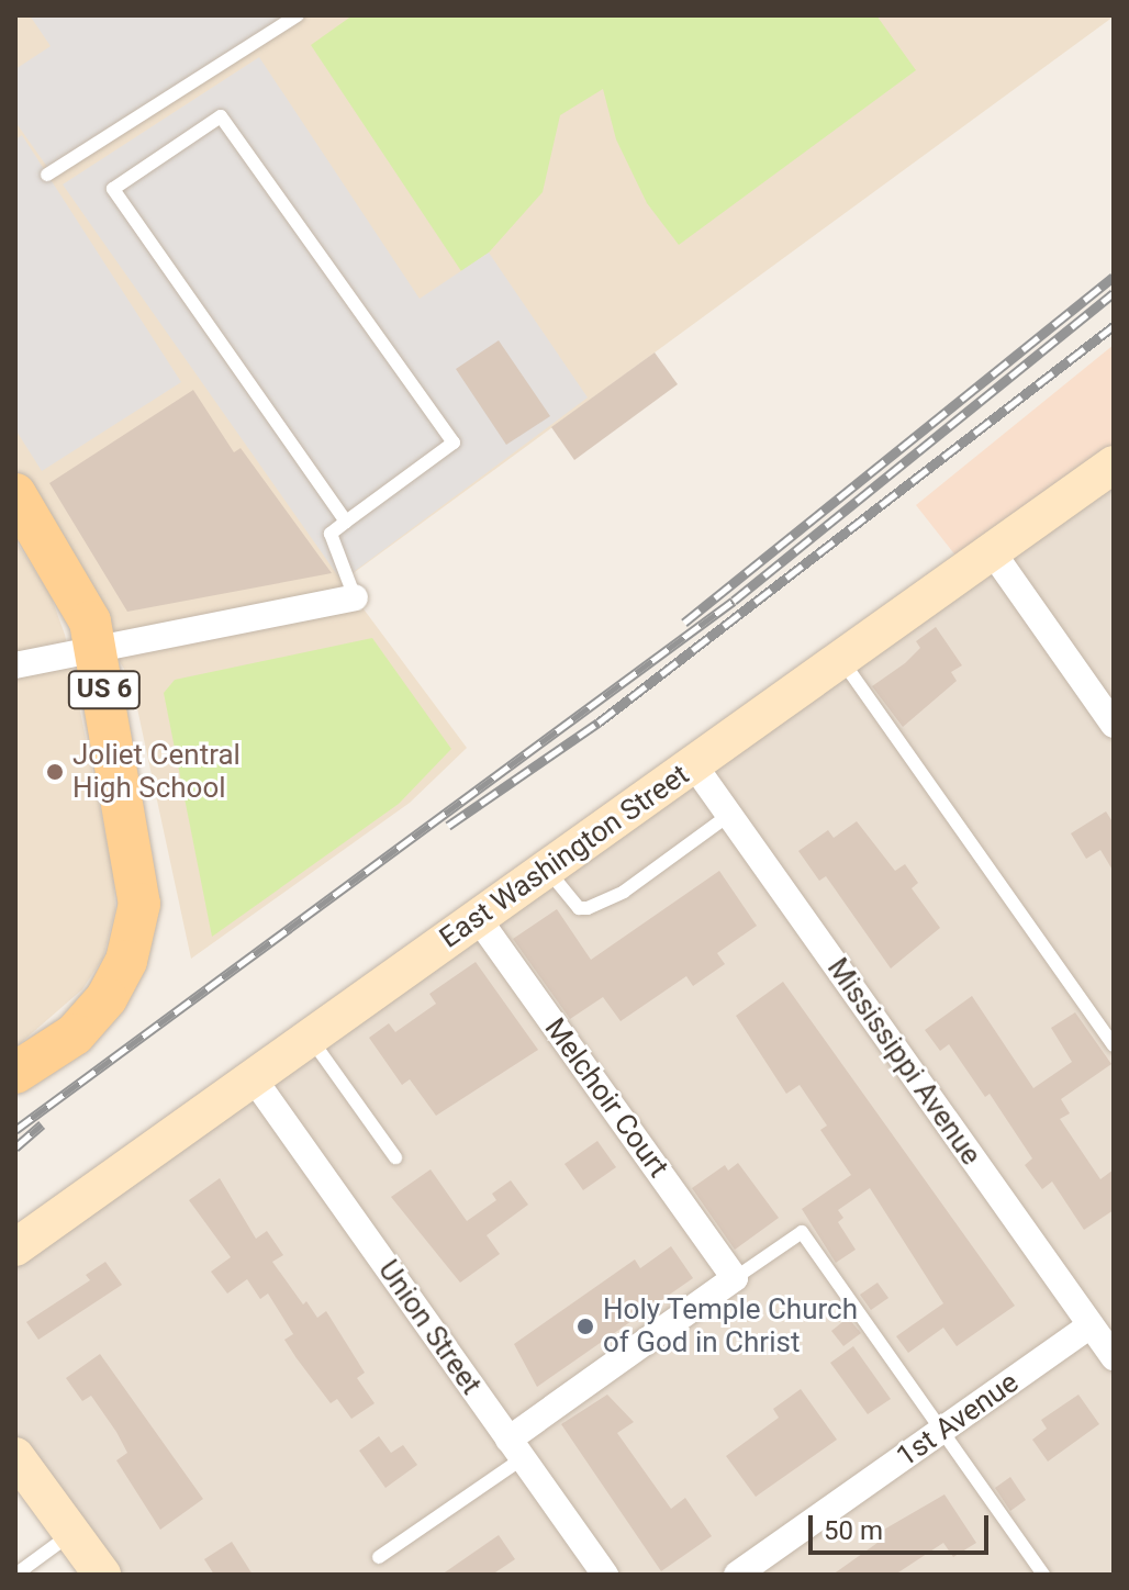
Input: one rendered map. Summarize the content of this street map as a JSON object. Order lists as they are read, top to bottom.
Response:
{
  "streets": {
    "main road": ["US 6"],
    "street": [
      "East Washington Street",
      "Mississippi Avenue",
      "Melchoir Court",
      "Union Street",
      "1st Avenue"
    ]
  },
  "crossings": [
    ["East Washington Street", "Mississippi Avenue"],
    ["East Washington Street", "Melchoir Court"],
    ["East Washington Street", "Union Street"],
    ["Mississippi Avenue", "1st Avenue"]
  ],
  "places": ["Joliet Central High School", "Holy Temple Church of God in Christ"],
  "scale_bar": "50 m"
}
